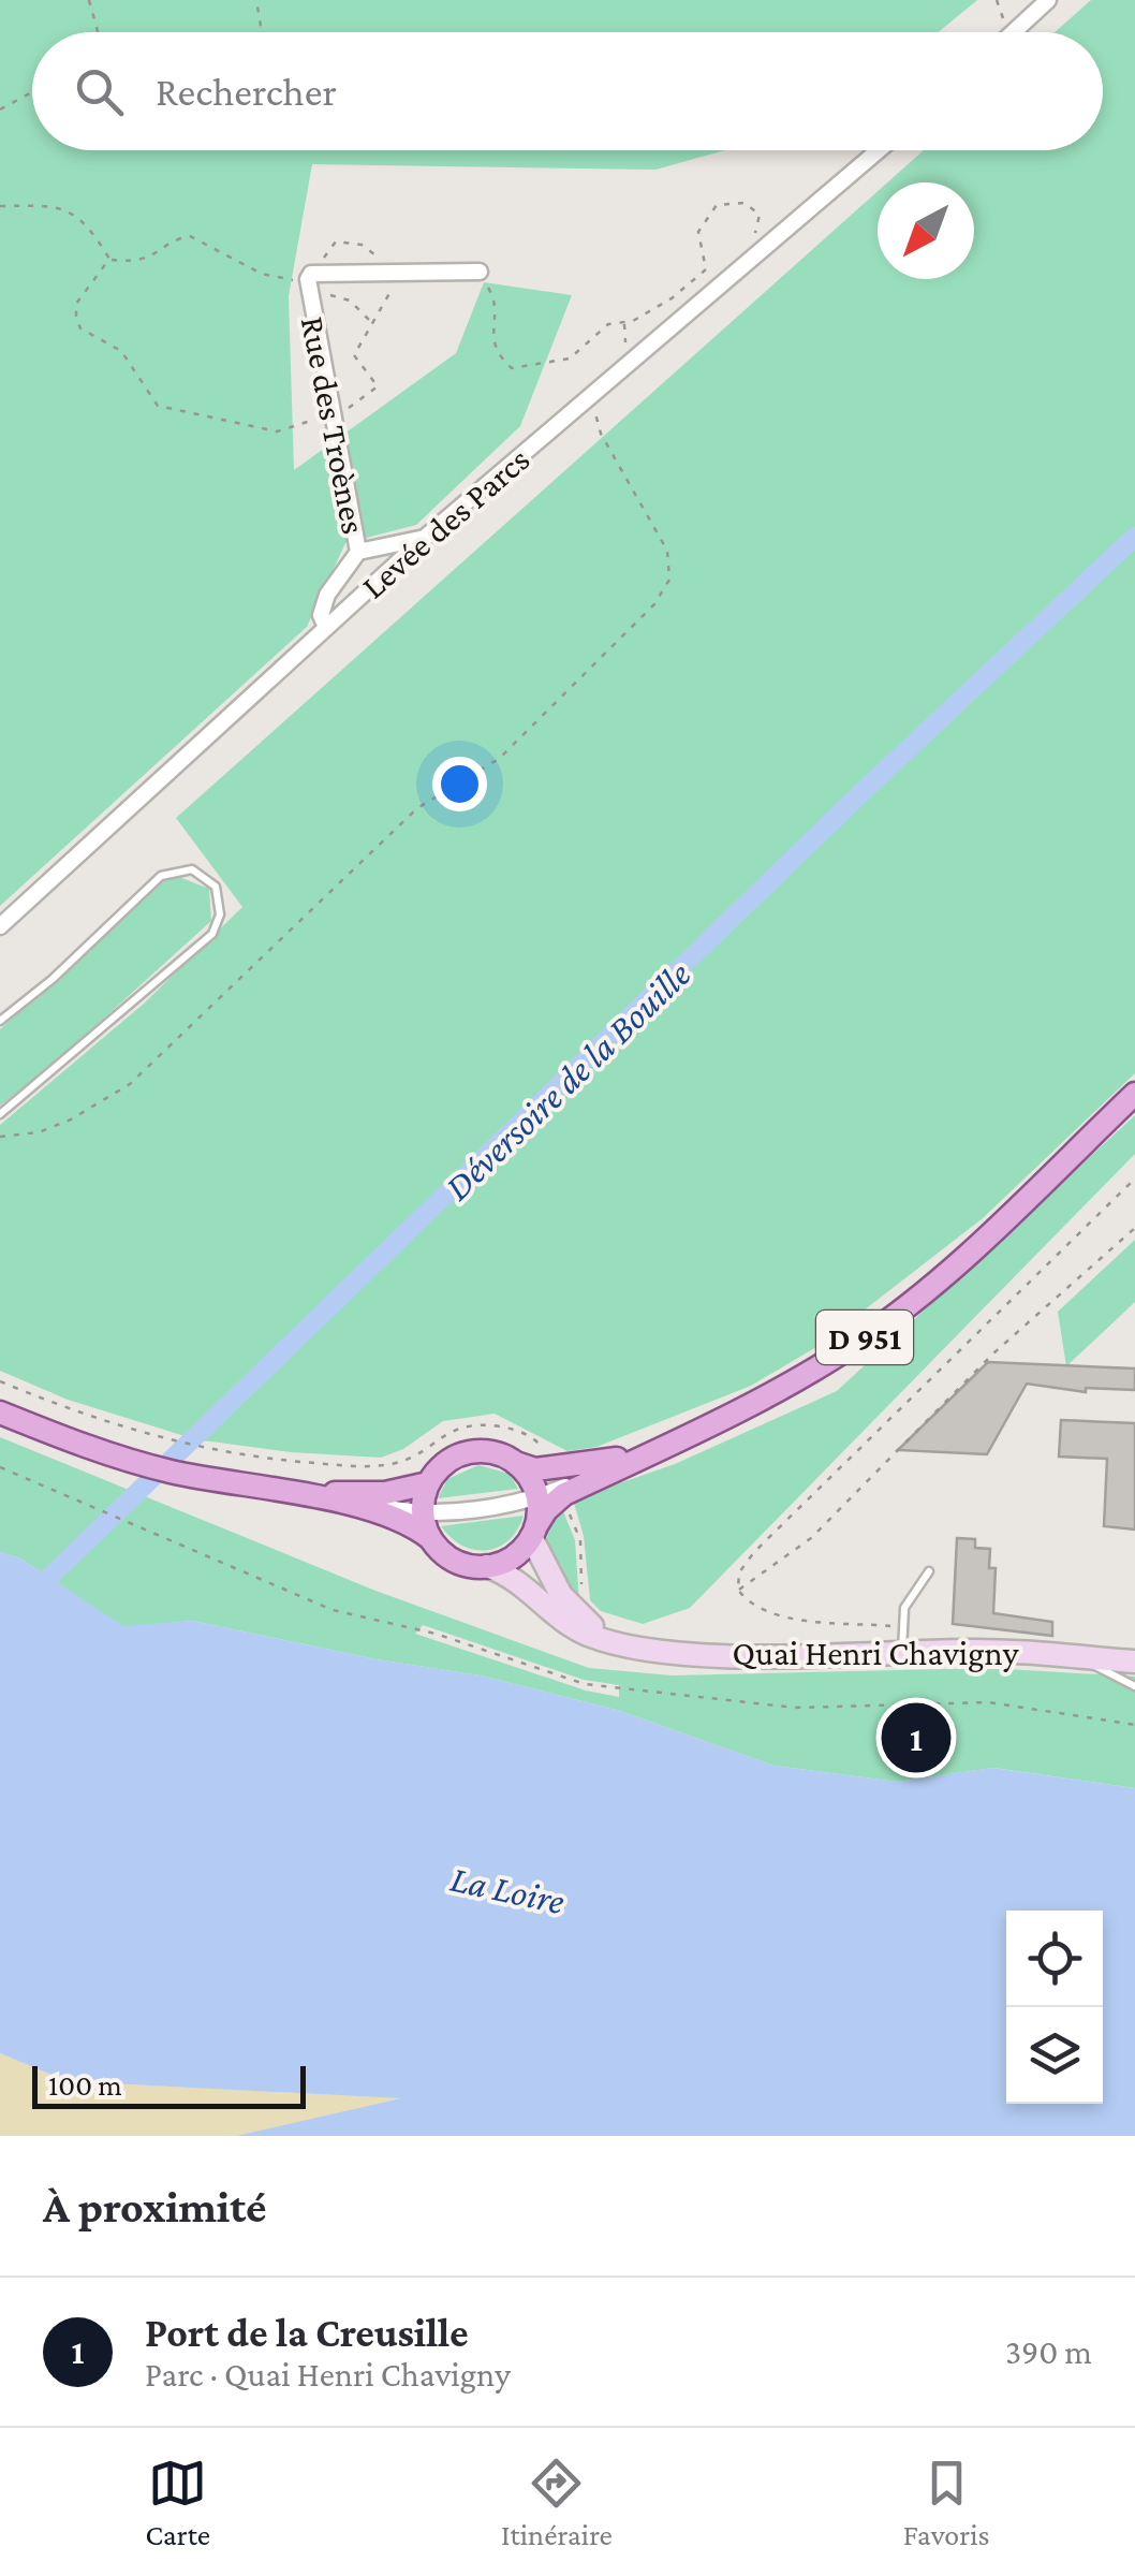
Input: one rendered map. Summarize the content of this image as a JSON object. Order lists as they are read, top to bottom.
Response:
{
  "streets": {
    "main road": ["D 951", "Quai Henri Chavigny"],
    "street": ["Rue des Troènes", "Levée des Parcs"]
  },
  "crossings": [
    ["Rue des Troènes", "Levée des Parcs"]
  ],
  "water": ["Déversoire de la Bouille", "La Loire"],
  "scale_bar": "100 m",
  "north": "bottom left",
  "page": {
    "search": "Rechercher",
    "pins": "1",
    "scale": "100 m",
    "heading": "À proximité",
    "list": [
      {
        "mark": "1",
        "name": "Port de la Creusille",
        "note": "Parc · Quai Henri Chavigny",
        "value": "390 m"
      }
    ],
    "nav": ["Carte", "Itinéraire", "Favoris"]
  }
}
